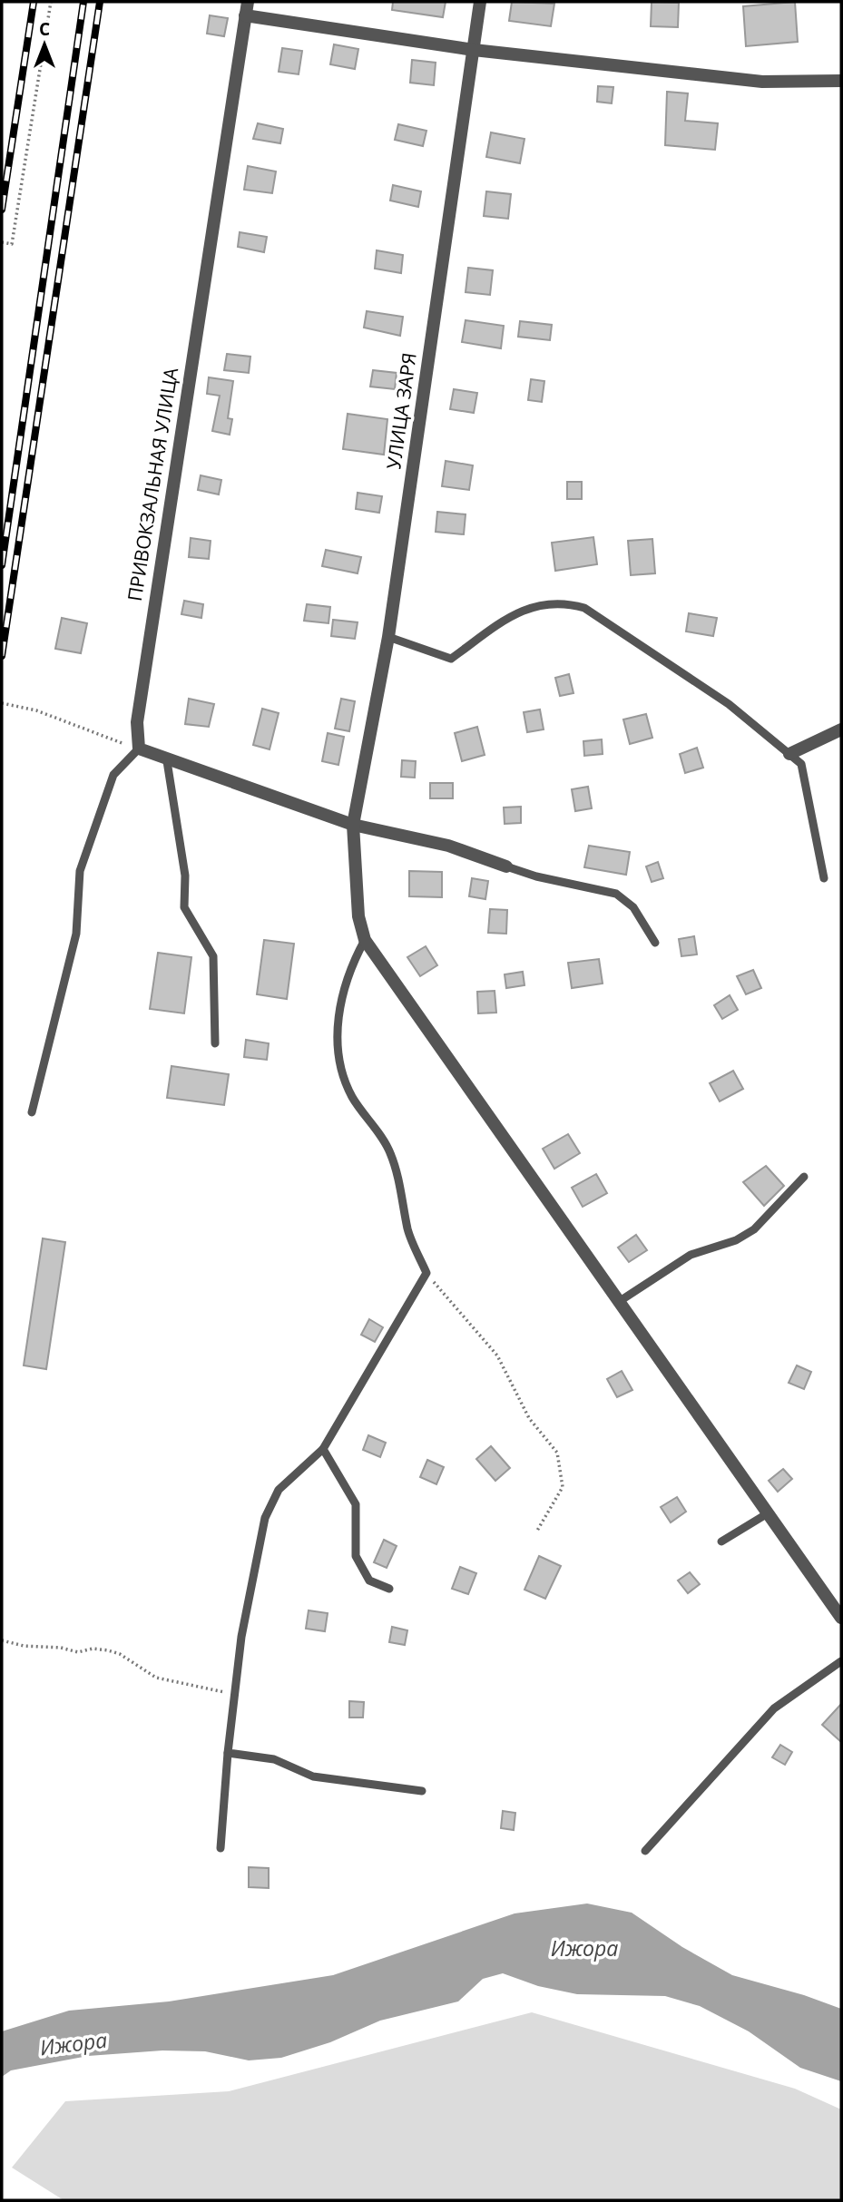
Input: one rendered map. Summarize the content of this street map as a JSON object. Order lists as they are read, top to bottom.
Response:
{
  "streets": {
    "street": ["УЛИЦА ЗАРЯ", "ПРИВОКЗАЛЬНАЯ УЛИЦА"]
  },
  "water": ["Ижора"],
  "north": "top"
}
